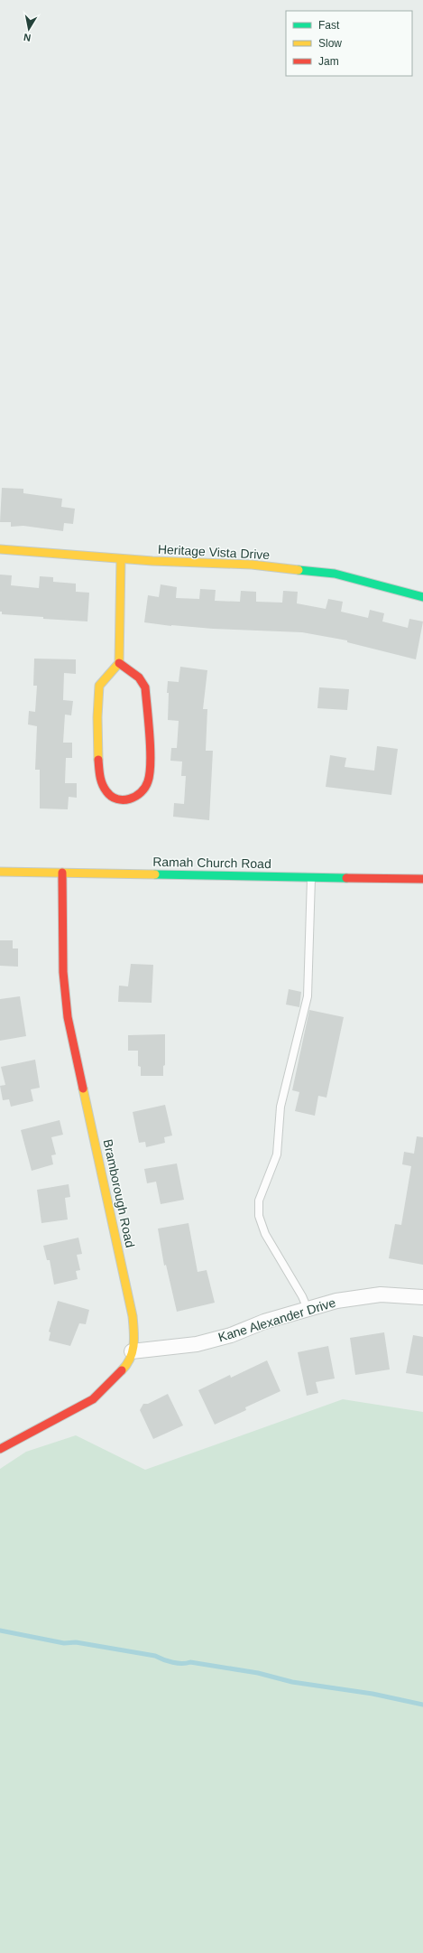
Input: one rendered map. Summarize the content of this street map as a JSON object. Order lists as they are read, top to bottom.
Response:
{
  "streets": {
    "street": [
      "Heritage Vista Drive",
      "Ramah Church Road",
      "Bramborough Road",
      "Kane Alexander Drive"
    ]
  },
  "crossings": [
    ["Ramah Church Road", "Bramborough Road"],
    ["Bramborough Road", "Kane Alexander Drive"]
  ],
  "legend": ["Fast", "Slow", "Jam"],
  "north": "bottom"
}
